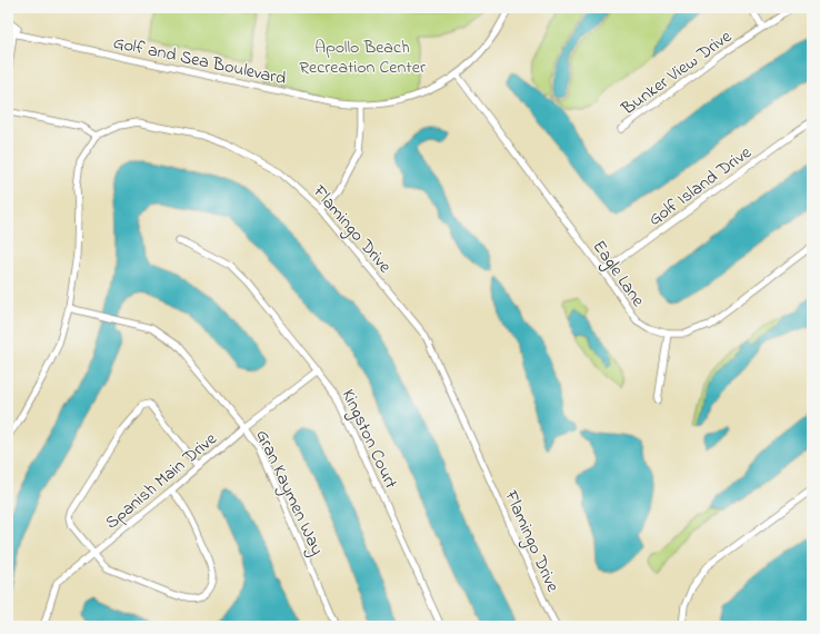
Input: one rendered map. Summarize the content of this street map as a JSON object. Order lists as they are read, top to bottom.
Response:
{
  "streets": {
    "street": [
      "Golf and Sea Boulevard",
      "Bunker View Drive",
      "Golf Island Drive",
      "Flamingo Drive",
      "Eagle Lane",
      "Kingston Court",
      "Spanish Main Drive",
      "Gran Kaymen Way"
    ]
  },
  "crossings": [
    ["Golf and Sea Boulevard", "Eagle Lane"],
    ["Golf Island Drive", "Eagle Lane"],
    ["Kingston Court", "Spanish Main Drive"],
    ["Spanish Main Drive", "Gran Kaymen Way"]
  ],
  "parks": ["Apollo Beach Recreation Center"]
}
